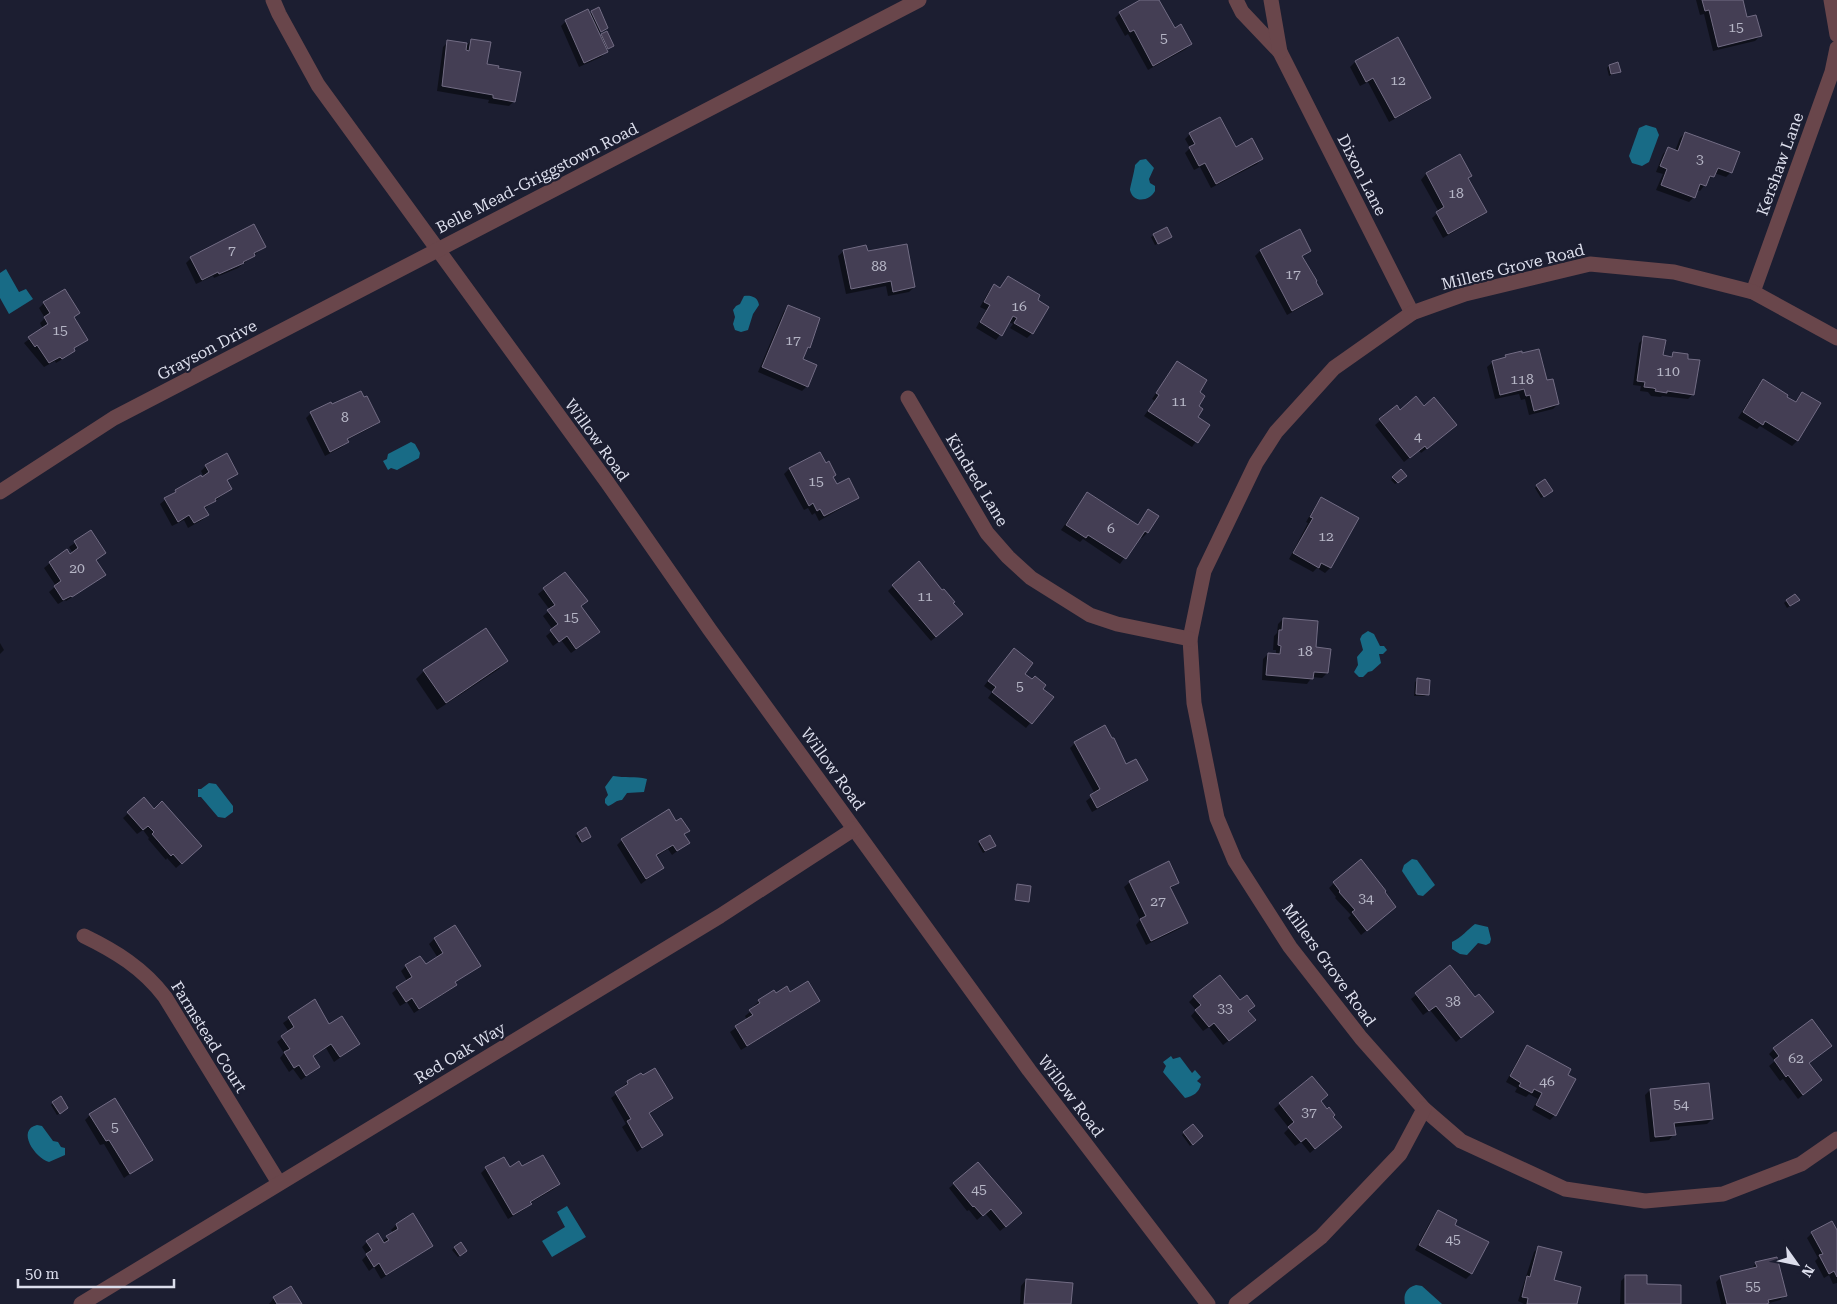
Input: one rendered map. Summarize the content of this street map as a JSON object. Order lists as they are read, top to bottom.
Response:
{
  "streets": {
    "street": [
      "Kershaw Lane",
      "Dixon Lane",
      "Belle Mead-Griggstown Road",
      "Millers Grove Road",
      "Grayson Drive",
      "Willow Road",
      "Kindred Lane",
      "Farmstead Court",
      "Red Oak Way"
    ]
  },
  "crossings": [
    ["Kershaw Lane", "Millers Grove Road"],
    ["Dixon Lane", "Millers Grove Road"],
    ["Belle Mead-Griggstown Road", "Grayson Drive"],
    ["Belle Mead-Griggstown Road", "Willow Road"],
    ["Millers Grove Road", "Kindred Lane"],
    ["Grayson Drive", "Willow Road"],
    ["Willow Road", "Red Oak Way"],
    ["Farmstead Court", "Red Oak Way"]
  ],
  "house_numbers": [
    "15",
    "5",
    "12",
    "3",
    "18",
    "7",
    "88",
    "17",
    "16",
    "15",
    "17",
    "110",
    "118",
    "11",
    "8",
    "4",
    "15",
    "6",
    "12",
    "20",
    "11",
    "15",
    "18",
    "5",
    "34",
    "27",
    "38",
    "33",
    "62",
    "46",
    "54",
    "37",
    "5",
    "45",
    "45",
    "55"
  ],
  "scale_bar": "50 m",
  "north": "bottom right"
}
